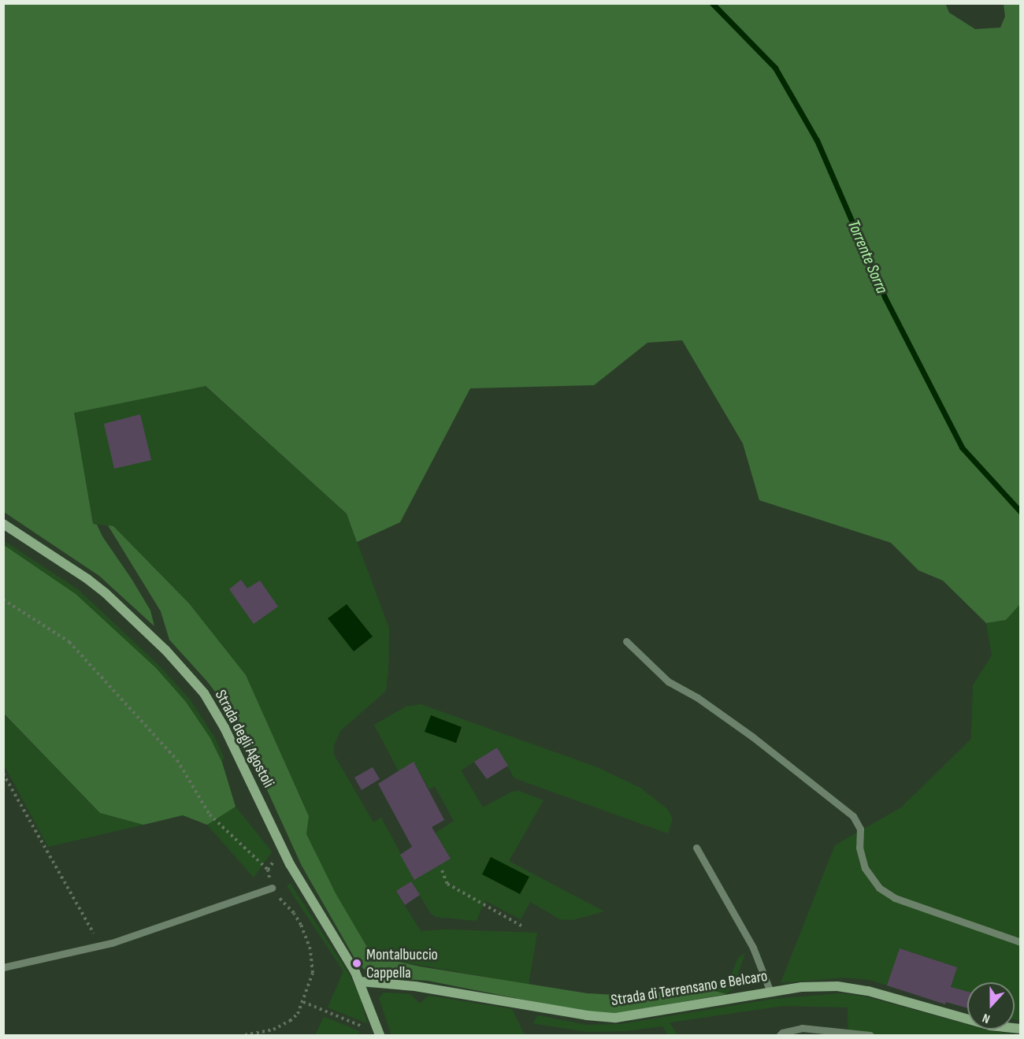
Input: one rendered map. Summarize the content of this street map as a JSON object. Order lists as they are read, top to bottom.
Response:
{
  "streets": {
    "street": ["Strada degli Agostoli", "Strada di Terrensano e Belcaro"]
  },
  "crossings": [
    ["Strada degli Agostoli", "Strada di Terrensano e Belcaro"]
  ],
  "water": ["Torrente Sorra"],
  "places": ["Montalbuccio Cappella"],
  "north": "bottom"
}
